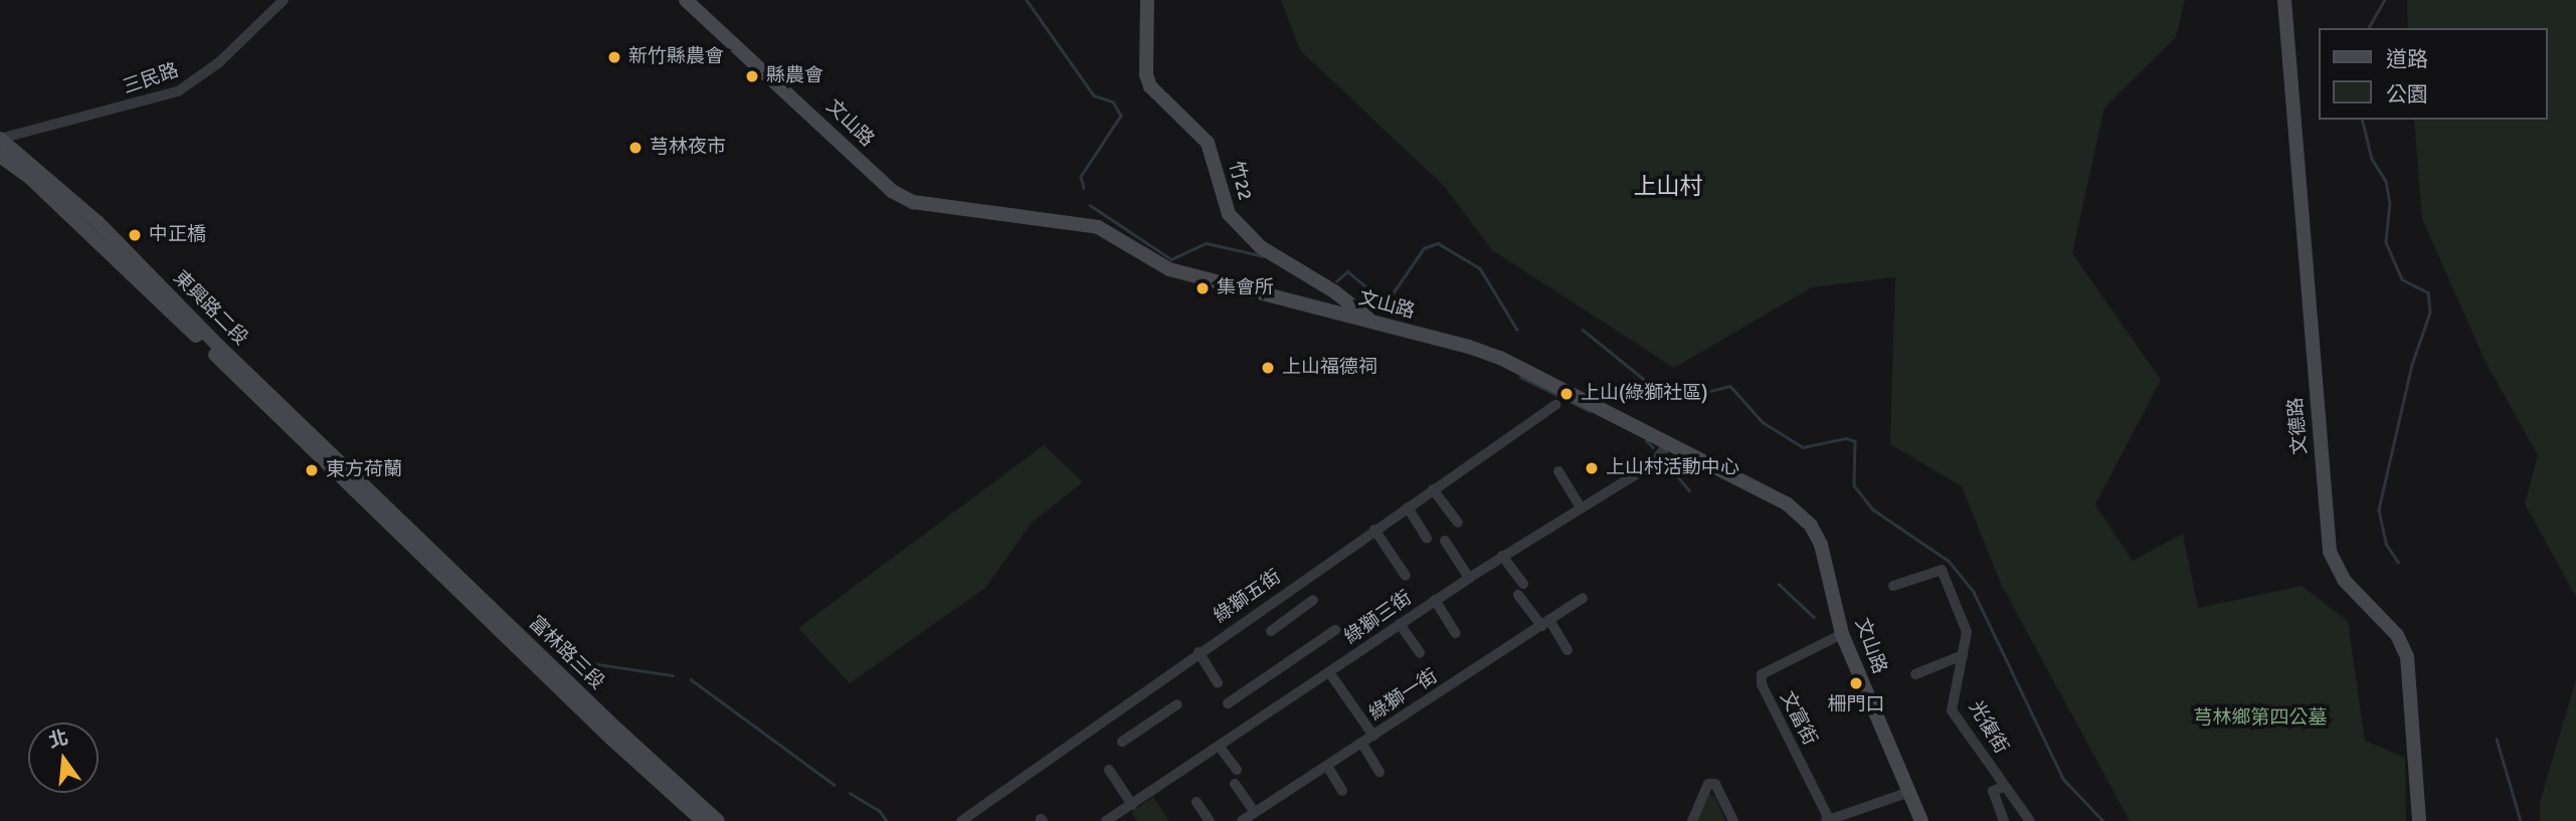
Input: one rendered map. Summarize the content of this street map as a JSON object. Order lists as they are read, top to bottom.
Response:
{
  "streets": {
    "main road": [
      "文山路",
      "竹22",
      "東興路二段",
      "文德路",
      "富林路三段"
    ],
    "street": [
      "三民路",
      "綠獅五街",
      "綠獅三街",
      "綠獅一街",
      "文富街",
      "光復街"
    ]
  },
  "crossings": [
    ["三民路", "東興路二段"],
    ["文山路", "竹22"],
    ["文山路", "綠獅三街"],
    ["文山路", "文富街"],
    ["東興路二段", "富林路三段"]
  ],
  "districts": ["上山村"],
  "parks": ["芎林鄉第四公墓"],
  "places": [
    "新竹縣農會",
    "縣農會",
    "芎林夜市",
    "中正橋",
    "集會所",
    "上山福德祠",
    "上山(綠獅社區)",
    "上山村活動中心",
    "東方荷蘭",
    "柵門口"
  ],
  "legend": ["道路", "公園"],
  "north": "top"
}
